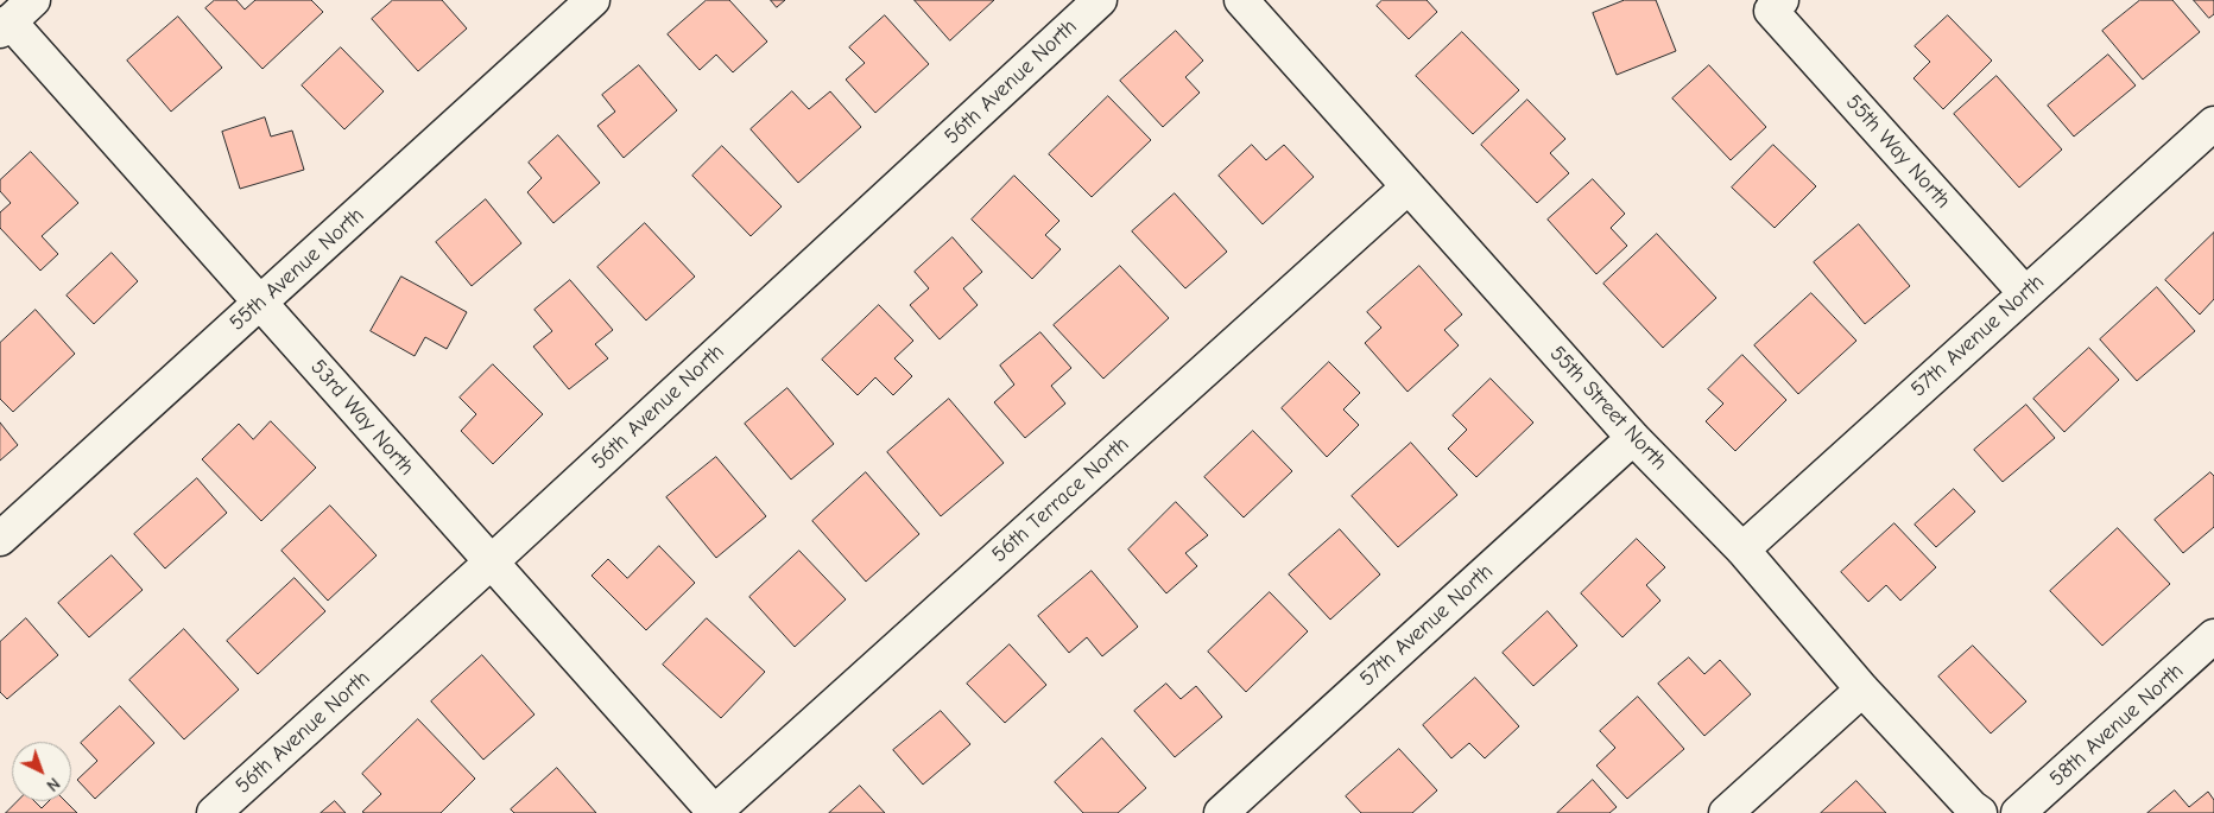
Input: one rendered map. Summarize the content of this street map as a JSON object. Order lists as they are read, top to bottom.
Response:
{
  "streets": {
    "street": [
      "56th Avenue North",
      "55th Way North",
      "55th Avenue North",
      "57th Avenue North",
      "55th Street North",
      "53rd Way North",
      "56th Terrace North",
      "58th Avenue North"
    ]
  },
  "crossings": [
    ["56th Avenue North", "53rd Way North"],
    ["55th Way North", "57th Avenue North"],
    ["55th Avenue North", "53rd Way North"],
    ["57th Avenue North", "55th Street North"],
    ["55th Street North", "56th Terrace North"],
    ["53rd Way North", "56th Terrace North"]
  ],
  "north": "bottom right"
}
